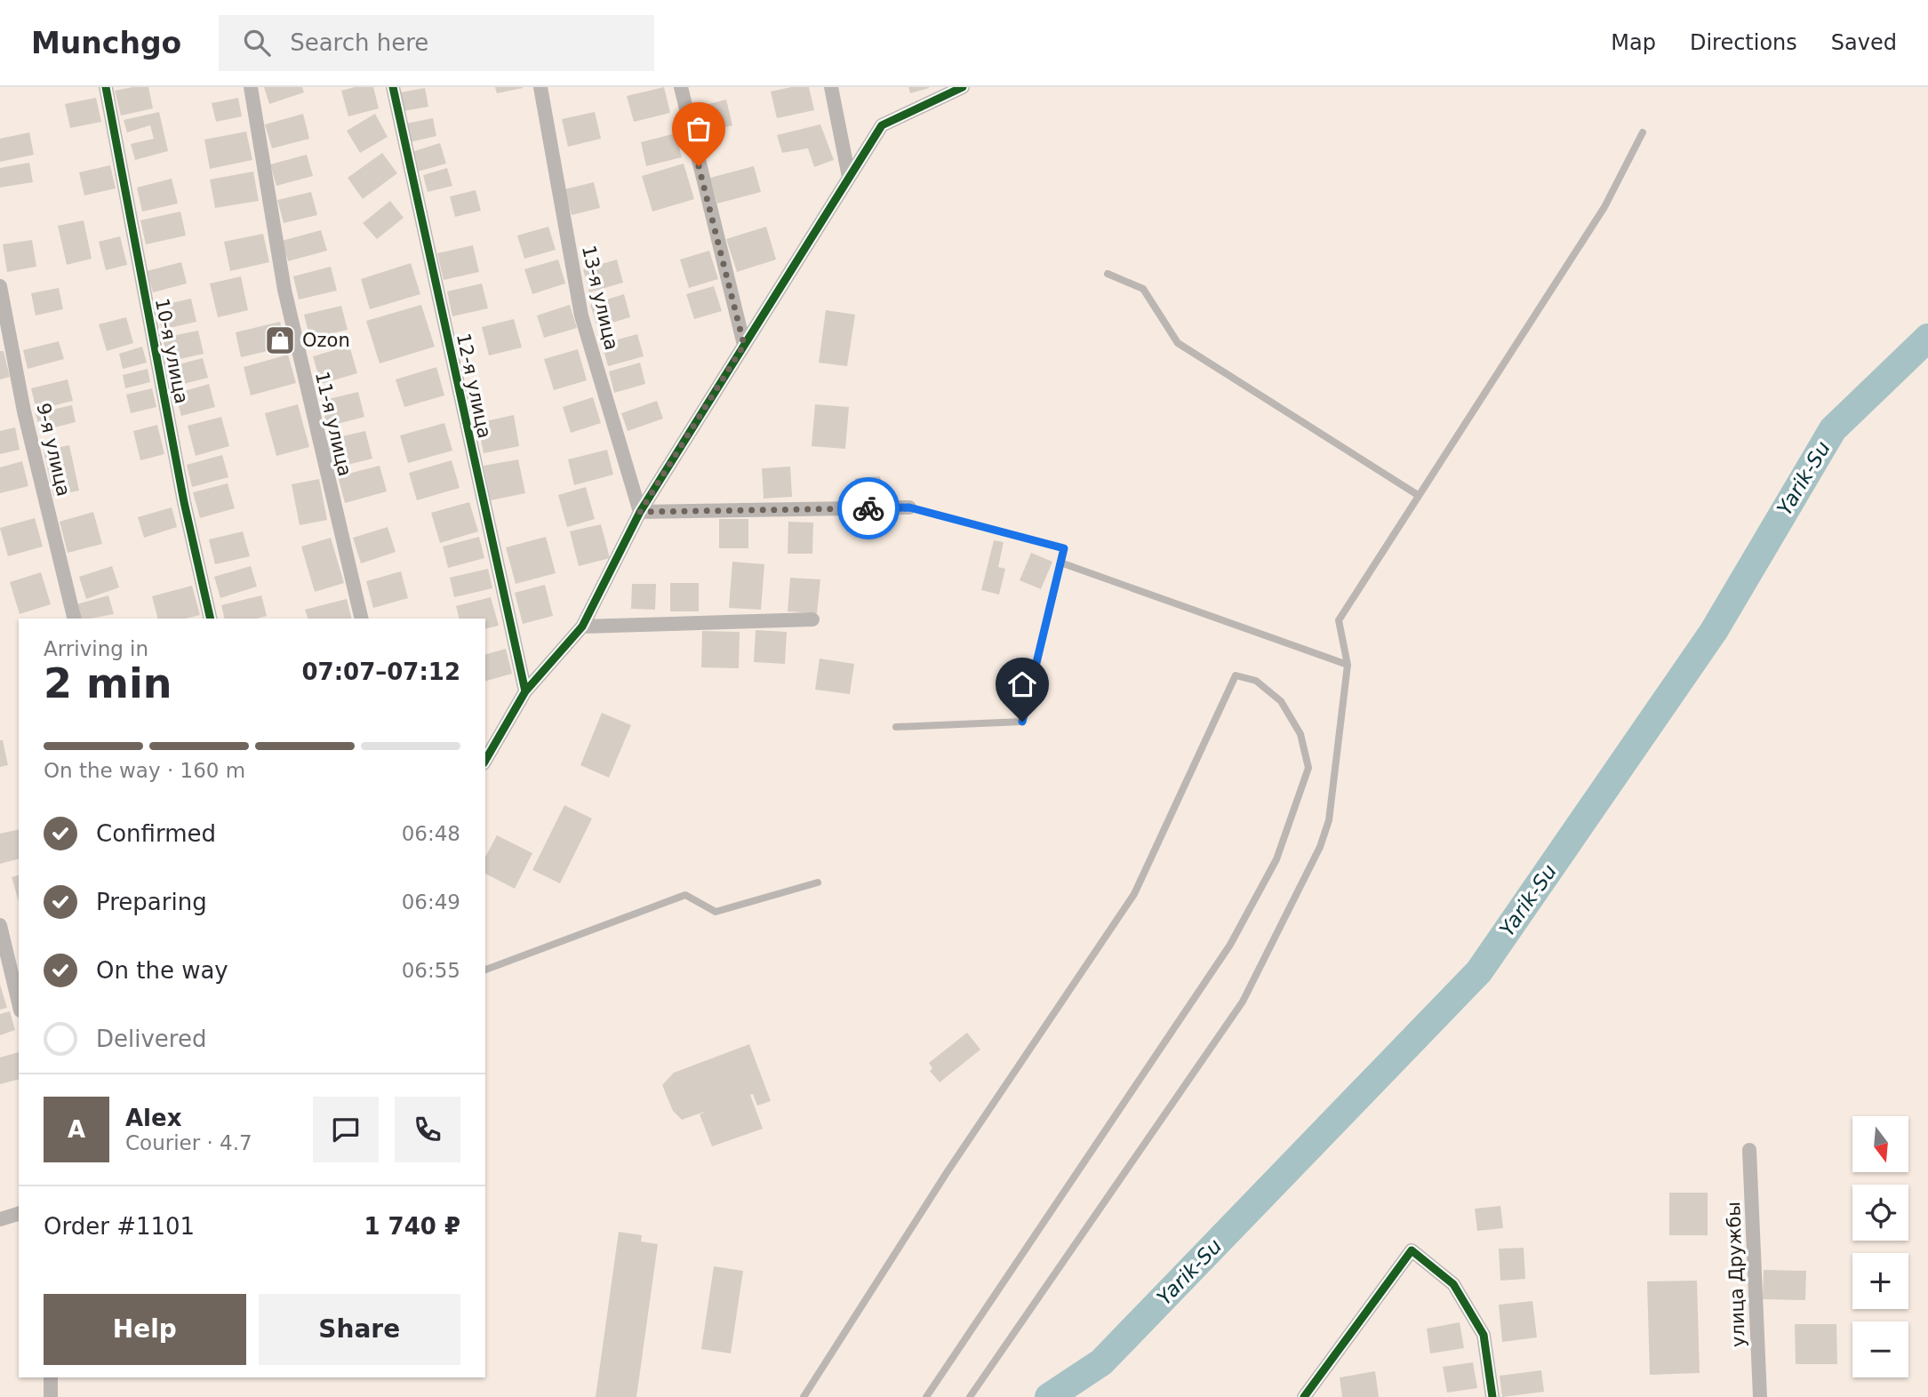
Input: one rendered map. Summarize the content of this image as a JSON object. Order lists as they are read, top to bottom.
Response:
{
  "streets": {
    "street": [
      "13-я улица",
      "10-я улица",
      "12-я улица",
      "11-я улица",
      "9-я улица",
      "улица Дружбы"
    ]
  },
  "water": ["Yarik-Su"],
  "places": {
    "shop": ["Ozon"]
  },
  "north": "bottom",
  "page": {
    "header": "Munchgo",
    "search": "Search here",
    "nav": ["Map", "Directions", "Saved"],
    "heading": ["2 min", "Arriving in", "07:07–07:12"],
    "panel": [
      "Alex",
      "Courier · 4.7",
      "Order #1101",
      "1 740 ₽"
    ],
    "bar": "On the way · 160 m",
    "list": [
      ["Confirmed", "06:48"],
      ["Preparing", "06:49"],
      ["On the way", "06:55"],
      "Delivered"
    ],
    "round": "A",
    "map_buttons": ["+", "−"],
    "buttons": ["Help", "Share"]
  }
}
